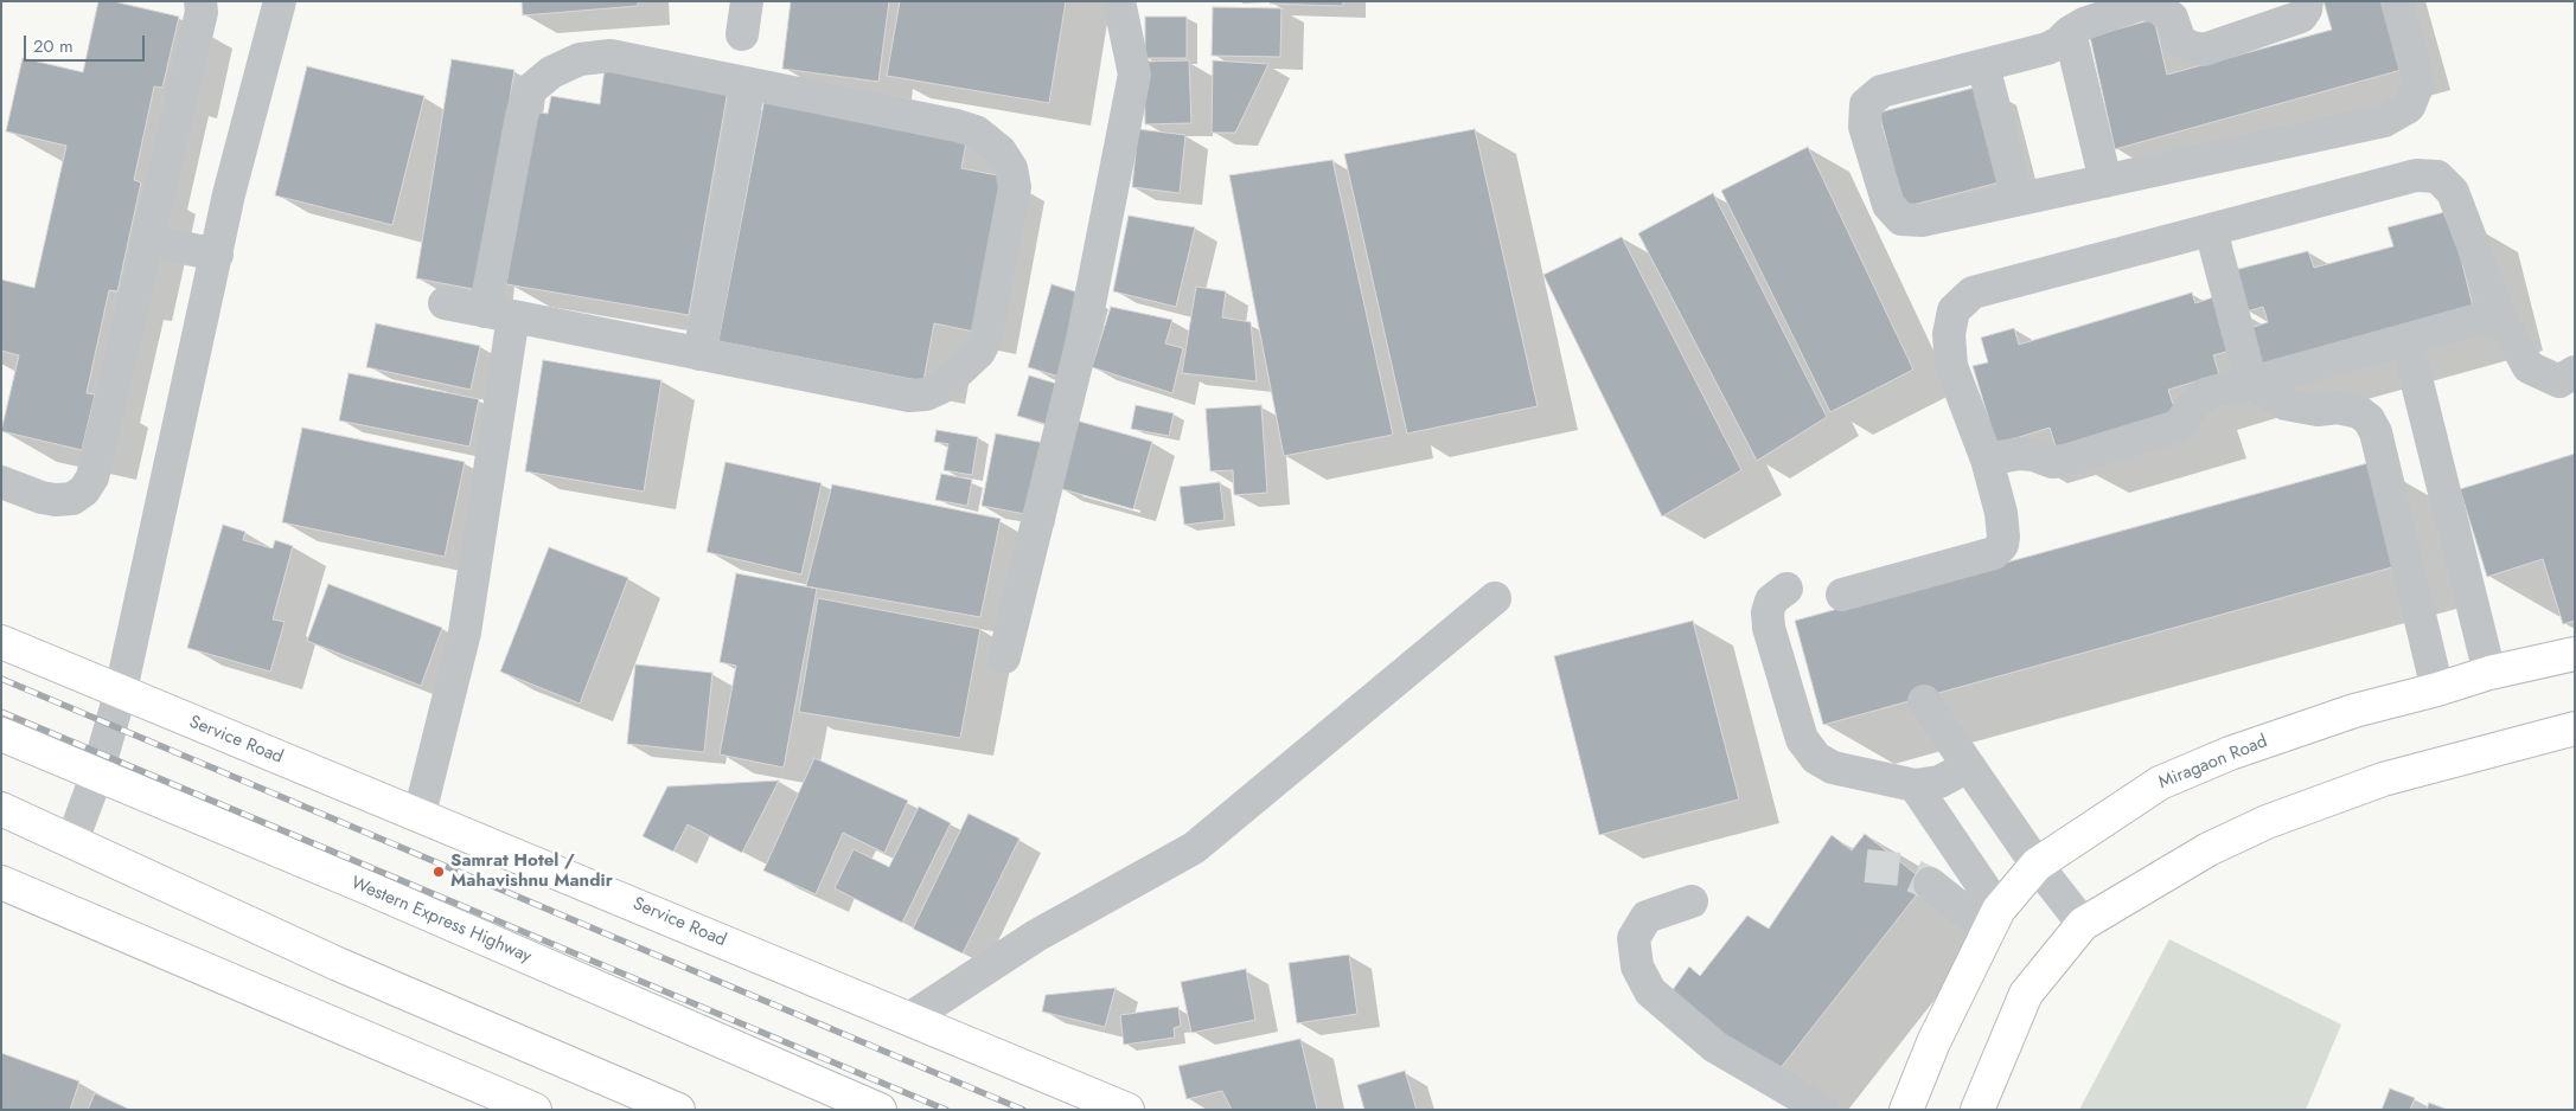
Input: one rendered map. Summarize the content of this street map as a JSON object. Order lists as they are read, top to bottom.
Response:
{
  "streets": {
    "main road": ["Service Road", "Miragaon Road", "Western Express Highway"]
  },
  "places": ["Samrat Hotel / Mahavishnu Mandir"],
  "scale_bar": "20 m"
}
